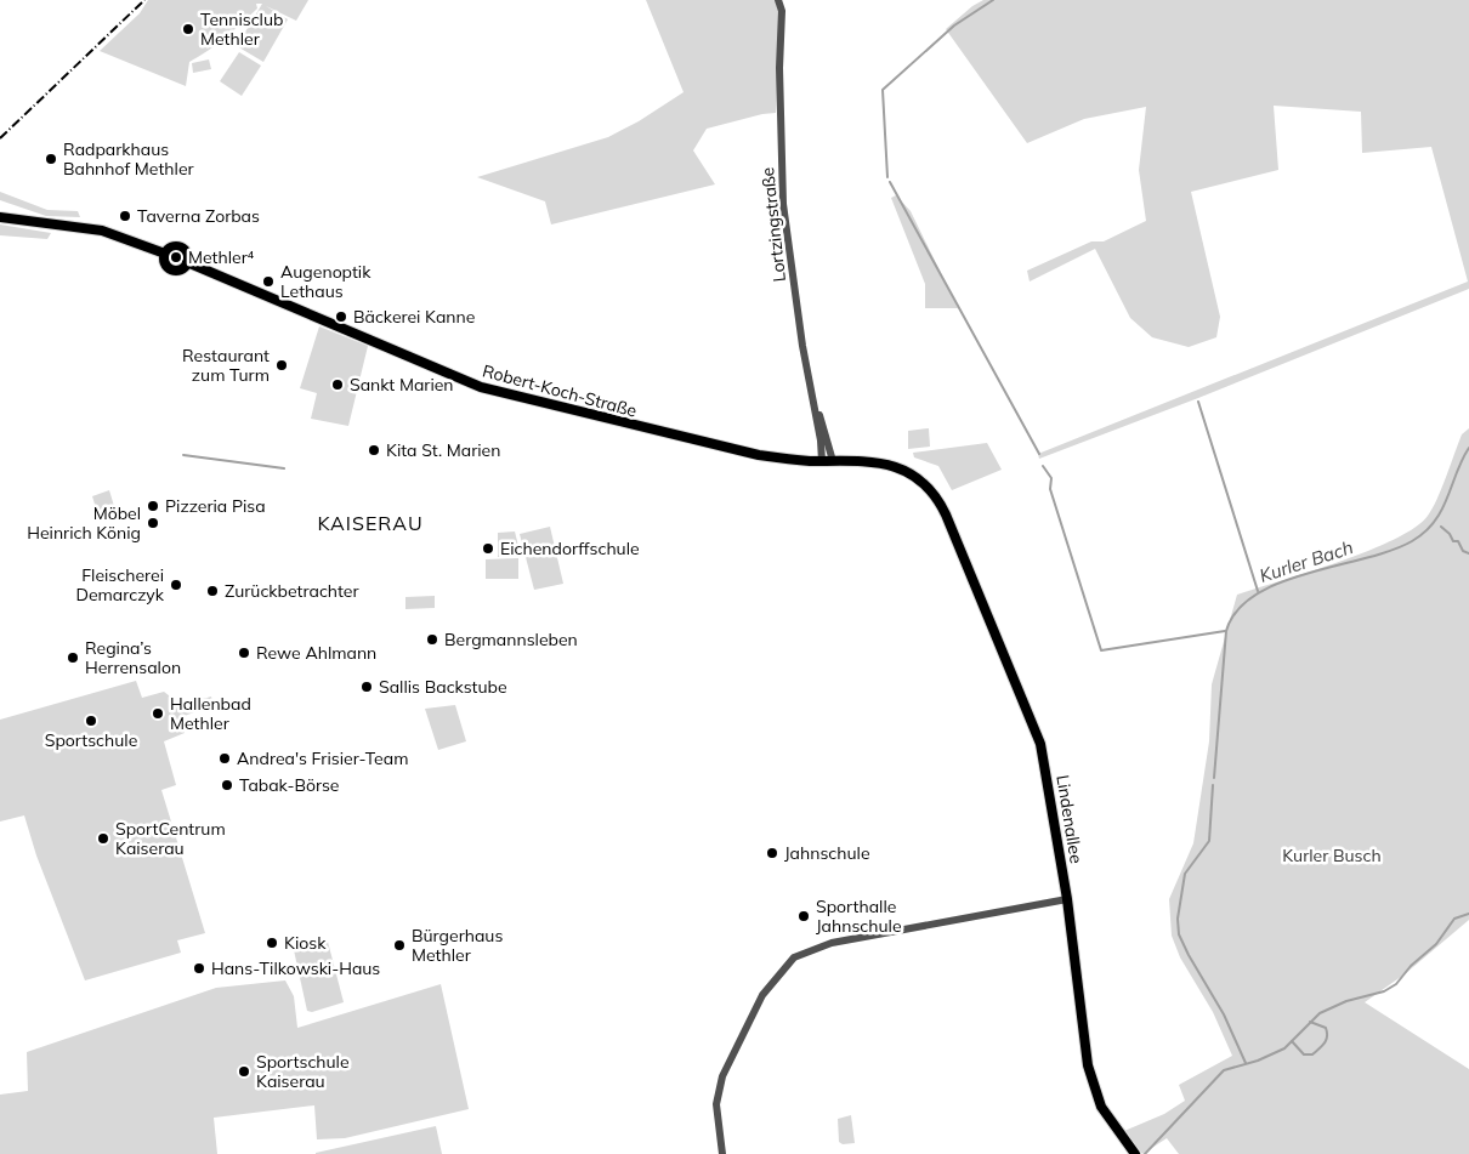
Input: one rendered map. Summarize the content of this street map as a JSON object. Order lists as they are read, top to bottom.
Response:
{
  "streets": {
    "main road": ["Robert-Koch-Straße", "Lindenallee"],
    "street": ["Lortzingstraße"]
  },
  "crossings": [
    ["Lortzingstraße", "Robert-Koch-Straße"],
    ["Robert-Koch-Straße", "Lindenallee"]
  ],
  "districts": ["KAISERAU"],
  "water": ["Kurler Bach"],
  "parks": ["Kurler Busch"],
  "places": [
    "Tennisclub Methler",
    "Radparkhaus Bahnhof Methler",
    "Taverna Zorbas",
    "Methler⁴",
    "Augenoptik Lethaus",
    "Bäckerei Kanne",
    "Restaurant zum Turm",
    "Sankt Marien",
    "Kita St. Marien",
    "Pizzeria Pisa",
    "Möbel Heinrich König",
    "Eichendorffschule",
    "Fleischerei Demarczyk",
    "Zurückbetrachter",
    "Bergmannsleben",
    "Rewe Ahlmann",
    "Regina’s Herrensalon",
    "Sallis Backstube",
    "Hallenbad Methler",
    "Sportschule",
    "Andrea's Frisier-Team",
    "Tabak-Börse",
    "SportCentrum Kaiserau",
    "Jahnschule",
    "Sporthalle Jahnschule",
    "Kiosk",
    "Bürgerhaus Methler",
    "Hans-Tilkowski-Haus",
    "Sportschule Kaiserau"
  ]
}
